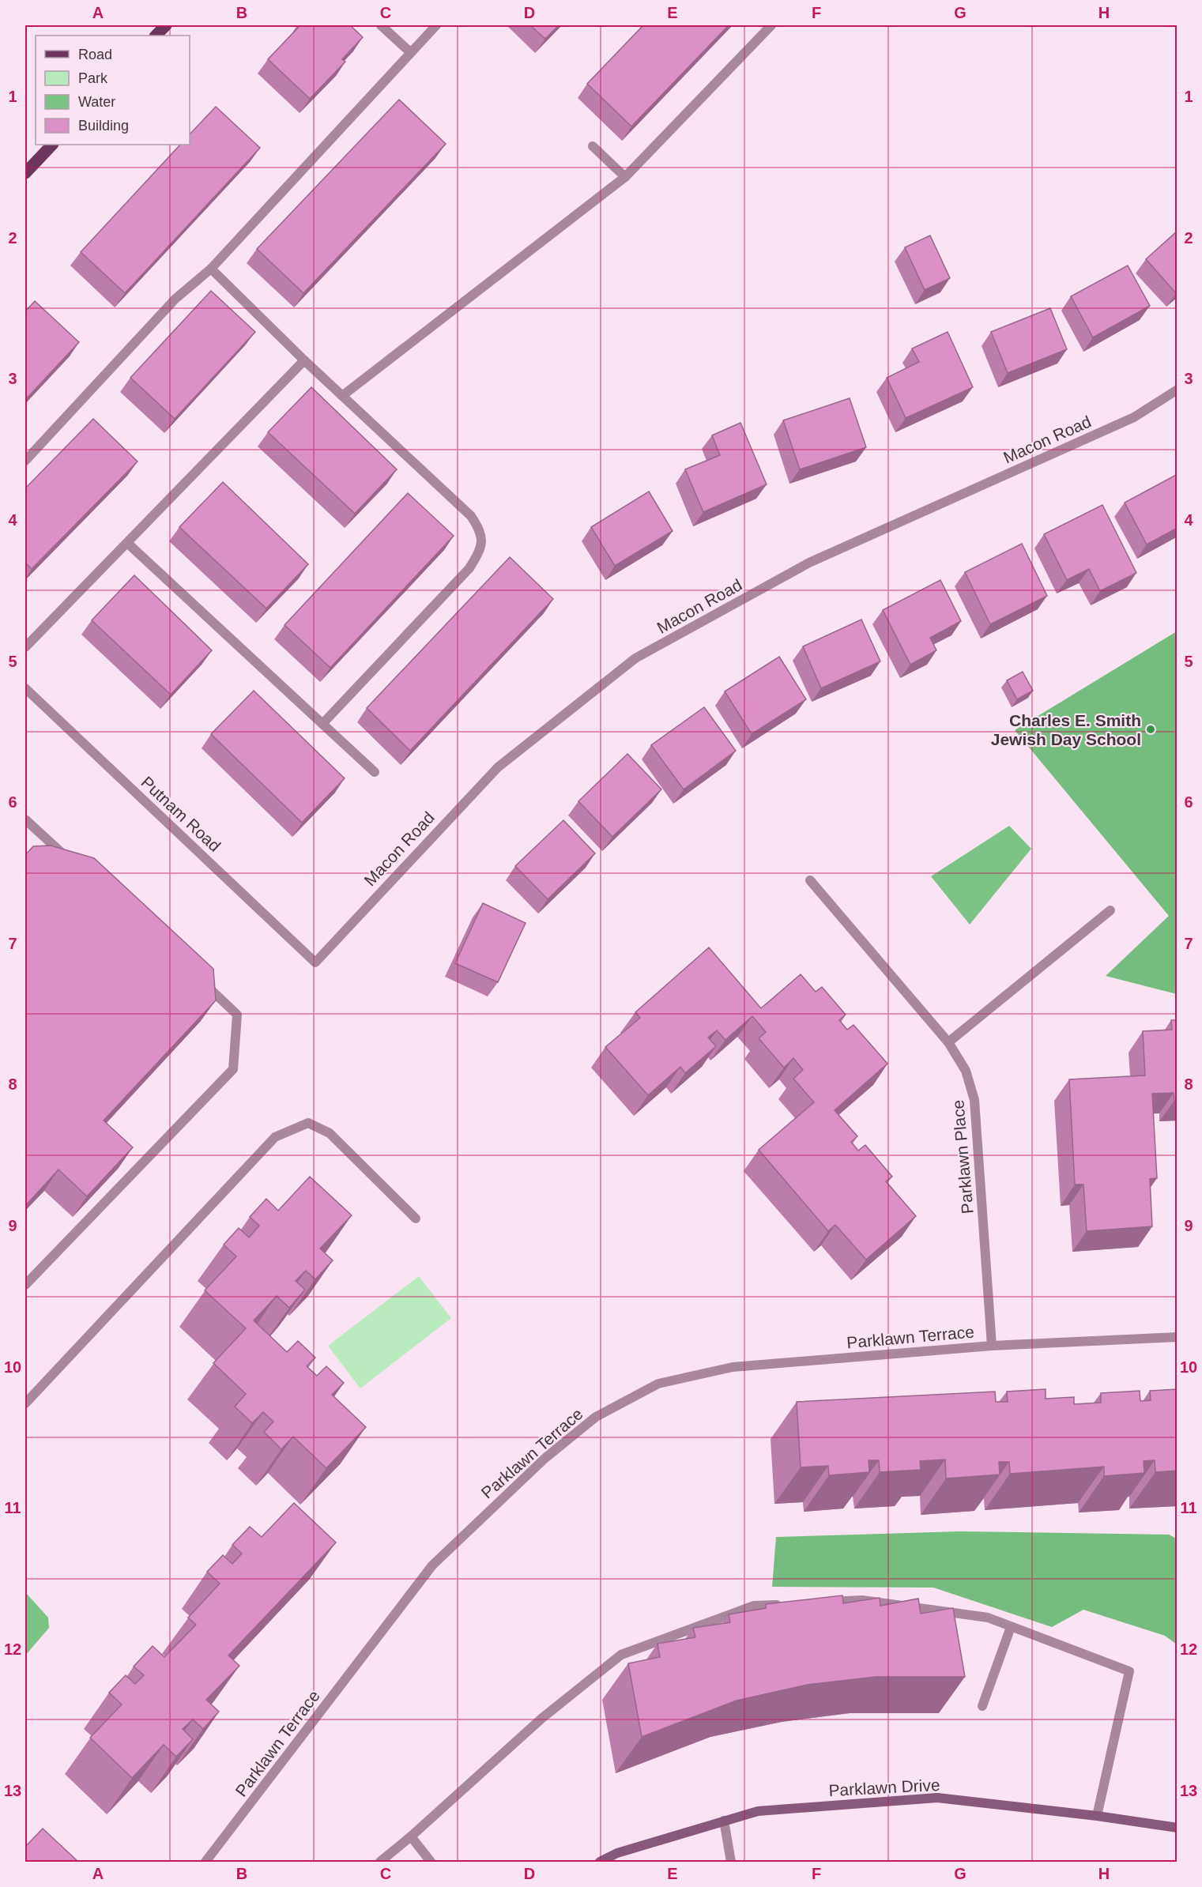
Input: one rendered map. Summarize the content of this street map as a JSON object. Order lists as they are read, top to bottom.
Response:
{
  "streets": {
    "main road": ["Parklawn Drive"],
    "street": [
      "Macon Road",
      "Putnam Road",
      "Parklawn Place",
      "Parklawn Terrace"
    ]
  },
  "crossings": [
    ["Macon Road", "Putnam Road"],
    ["Parklawn Place", "Parklawn Terrace"]
  ],
  "places": ["Charles E. Smith Jewish Day School"],
  "legend": [
    "Road",
    "Park",
    "Water",
    "Building"
  ],
  "grid": {
    "columns": [
      "A",
      "B",
      "C",
      "D",
      "E",
      "F",
      "G",
      "H"
    ],
    "rows": [
      "1",
      "2",
      "3",
      "4",
      "5",
      "6",
      "7",
      "8",
      "9",
      "10",
      "11",
      "12",
      "13"
    ]
  }
}
